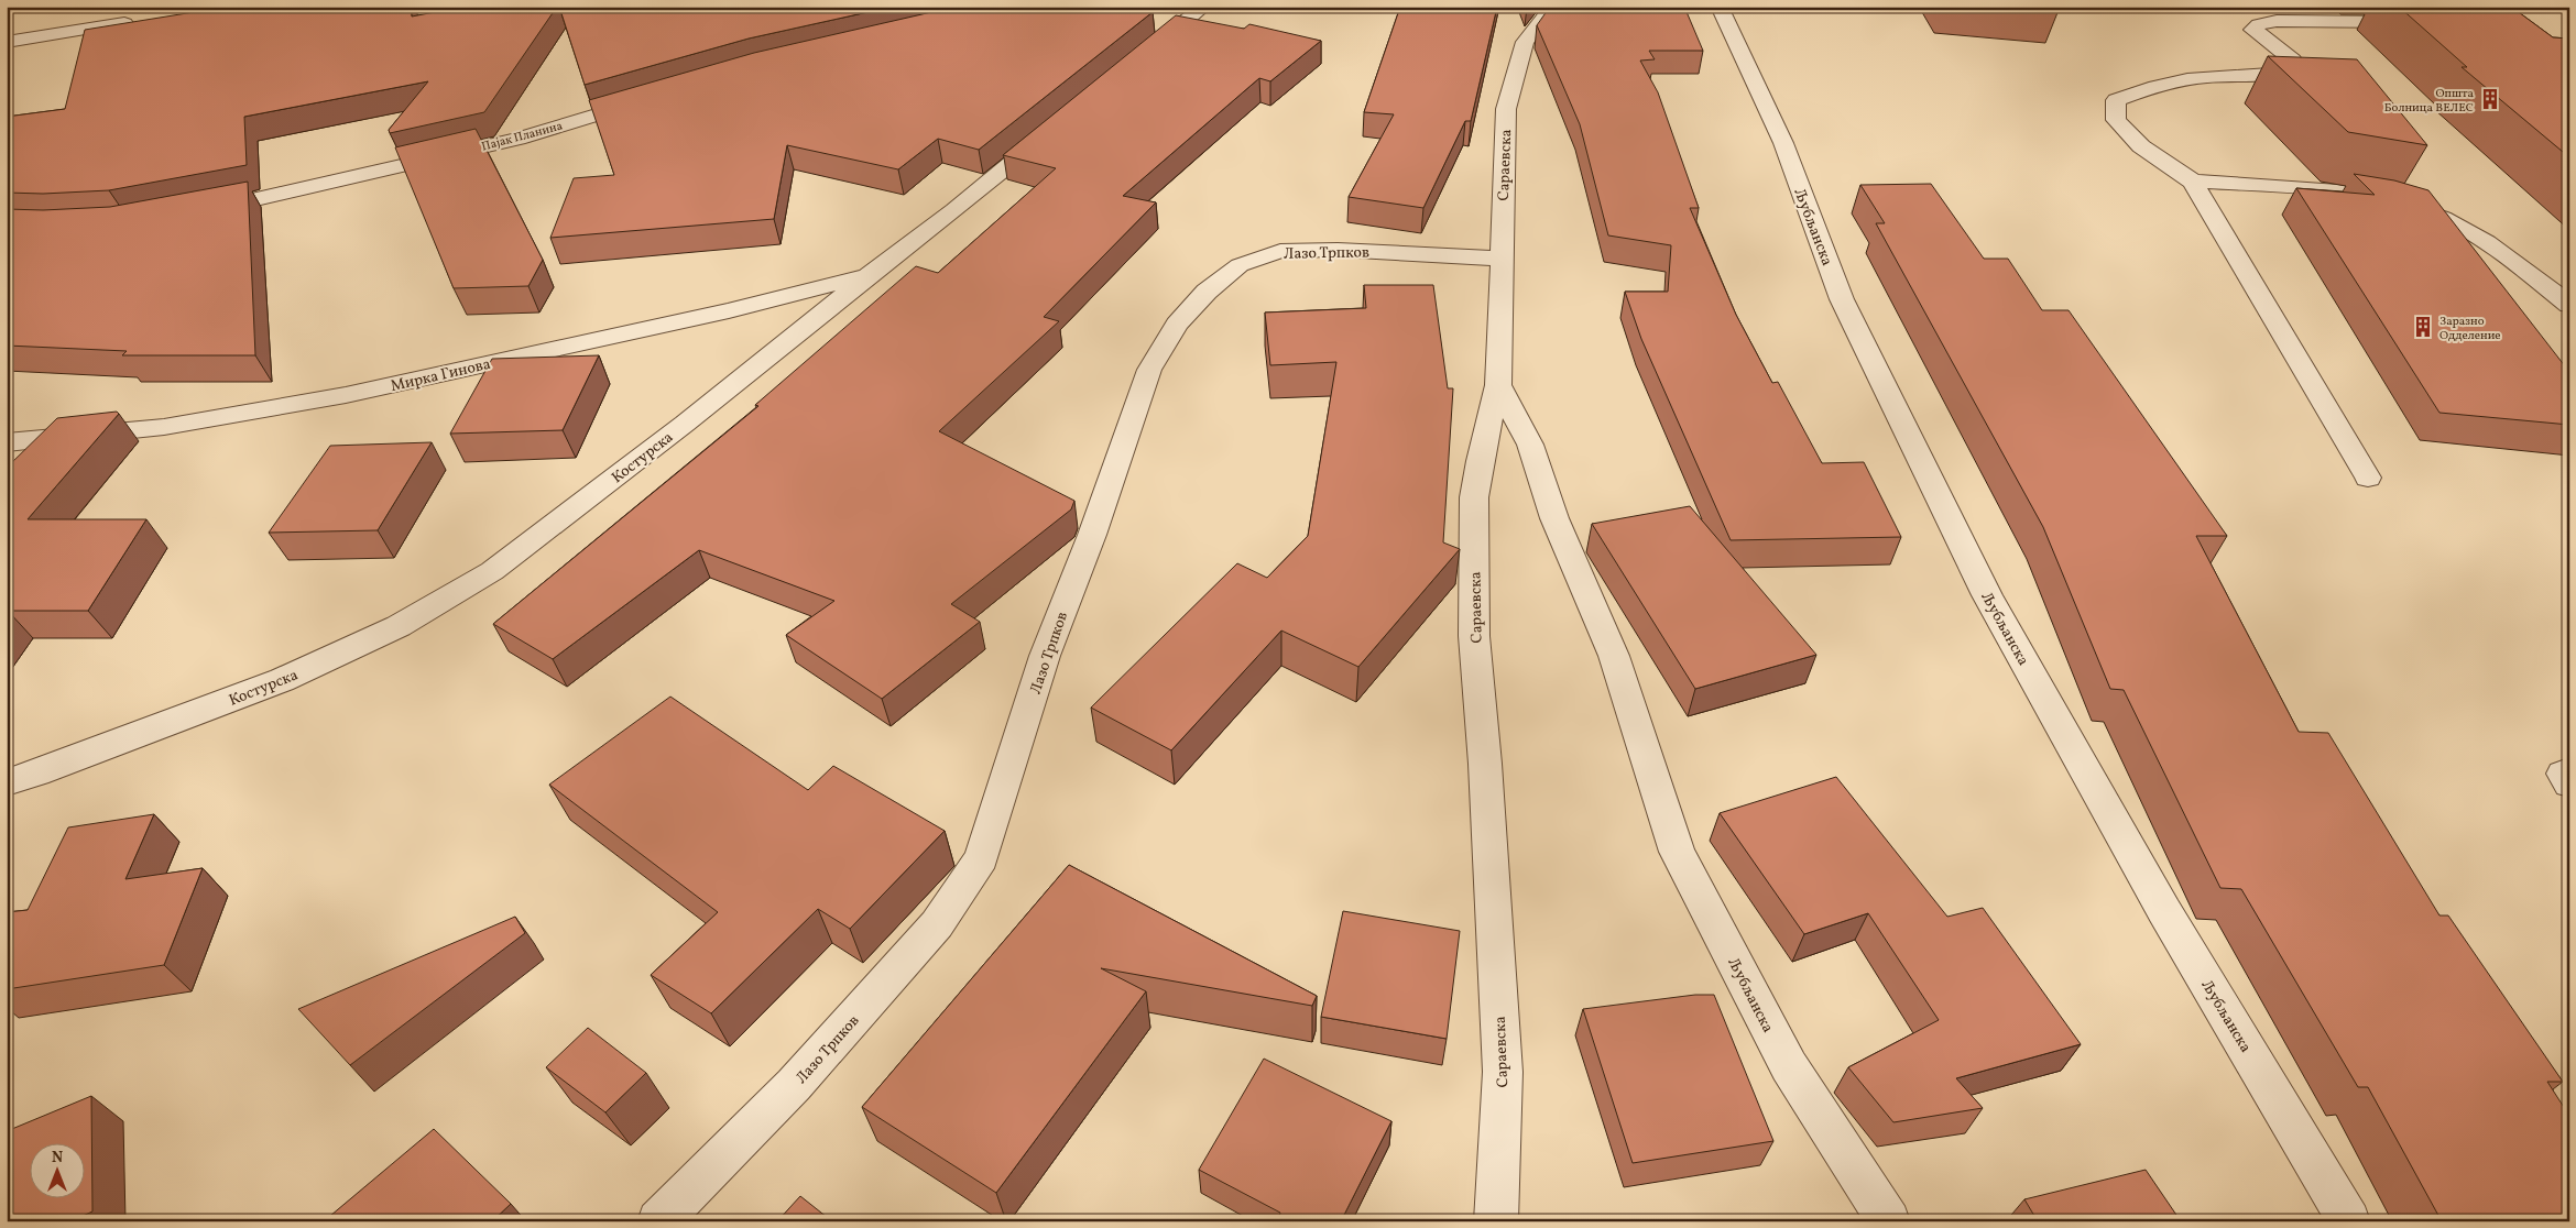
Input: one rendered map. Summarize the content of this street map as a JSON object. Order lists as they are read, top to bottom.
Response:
{
  "streets": {
    "street": [
      "Пајак Планина",
      "Сараевска",
      "Љубљанска",
      "Лазо Трпков",
      "Мирка Гинова",
      "Костурска"
    ]
  },
  "crossings": [
    ["Сараевска", "Љубљанска"],
    ["Сараевска", "Лазо Трпков"],
    ["Мирка Гинова", "Костурска"]
  ],
  "places": {
    "building": ["Општа Болница ВЕЛЕС", "Заразно Одделение"]
  },
  "north": "top"
}
